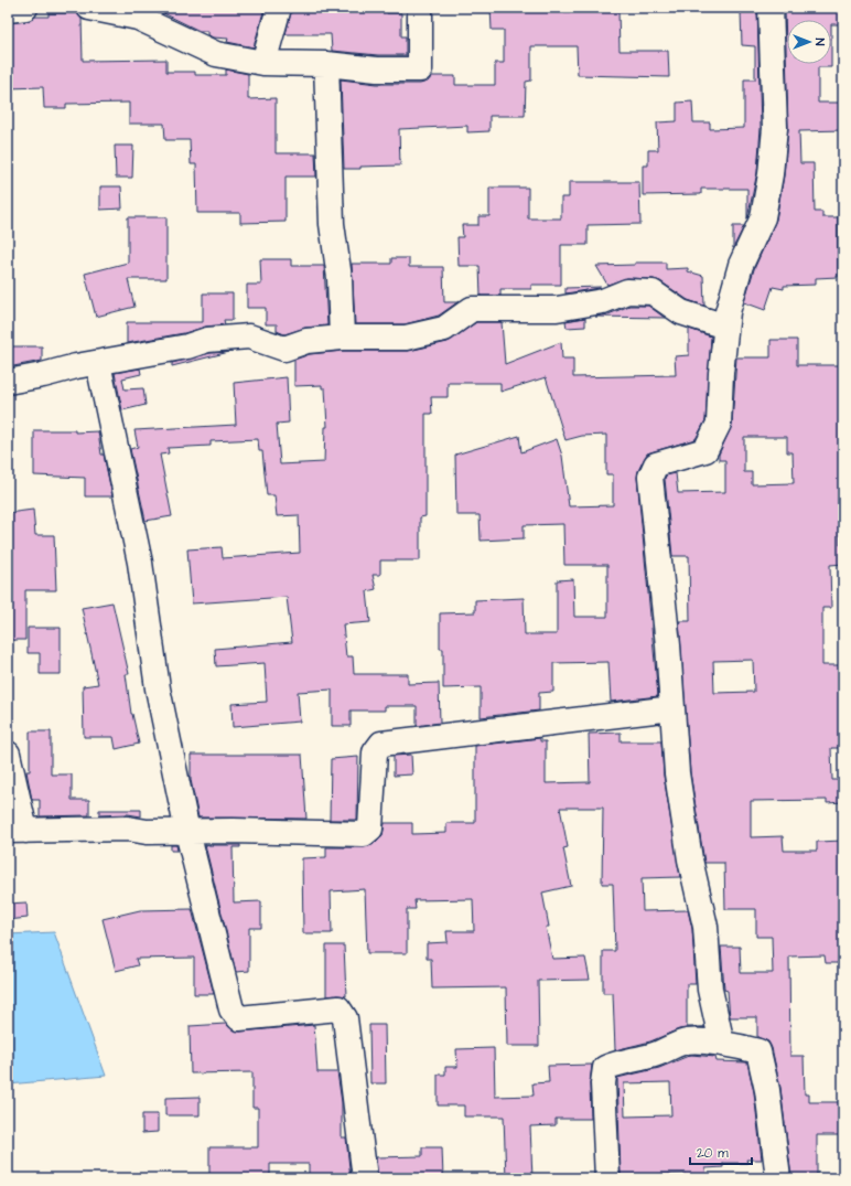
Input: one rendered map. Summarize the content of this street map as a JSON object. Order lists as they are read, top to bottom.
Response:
{
  "scale_bar": "20 m",
  "north": "right"
}
